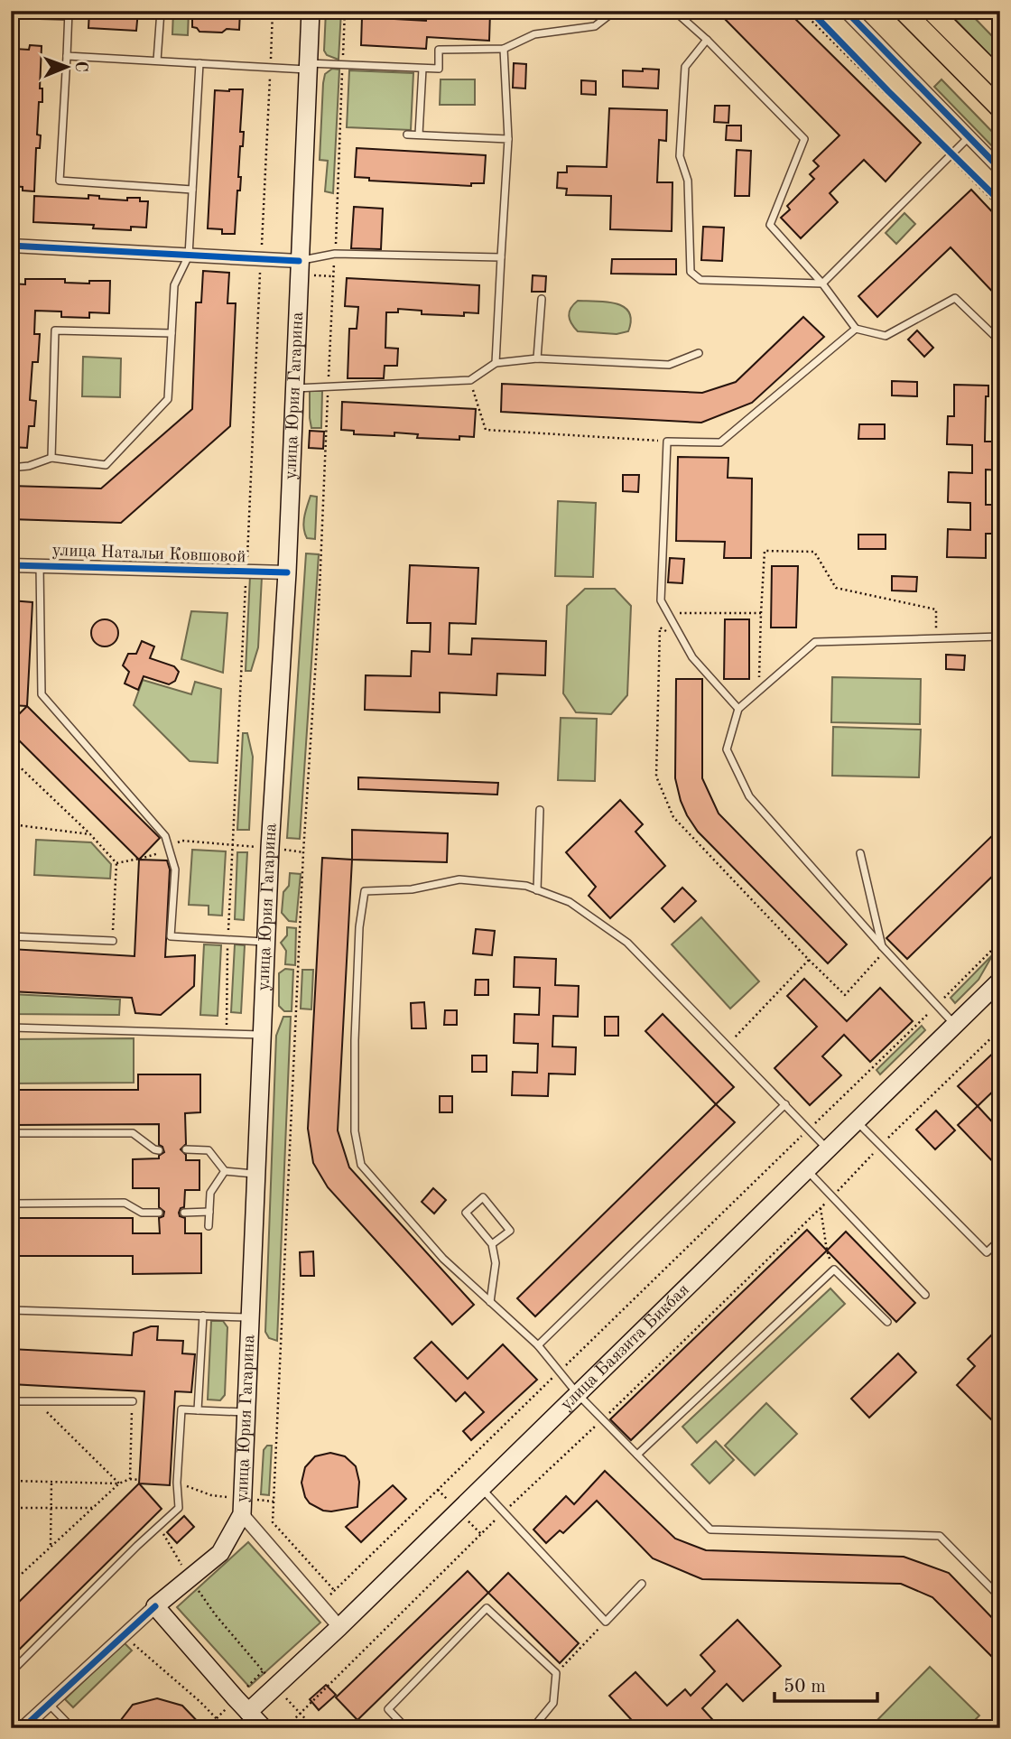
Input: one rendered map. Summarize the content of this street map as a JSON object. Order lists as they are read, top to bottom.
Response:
{
  "streets": {
    "main road": ["улица Юрия Гагарина", "улица Баязита Бикбая"],
    "street": ["улица Натальи Ковшовой"]
  },
  "crossings": [
    ["улица Юрия Гагарина", "улица Натальи Ковшовой"]
  ],
  "scale_bar": "50 m",
  "north": "right"
}
